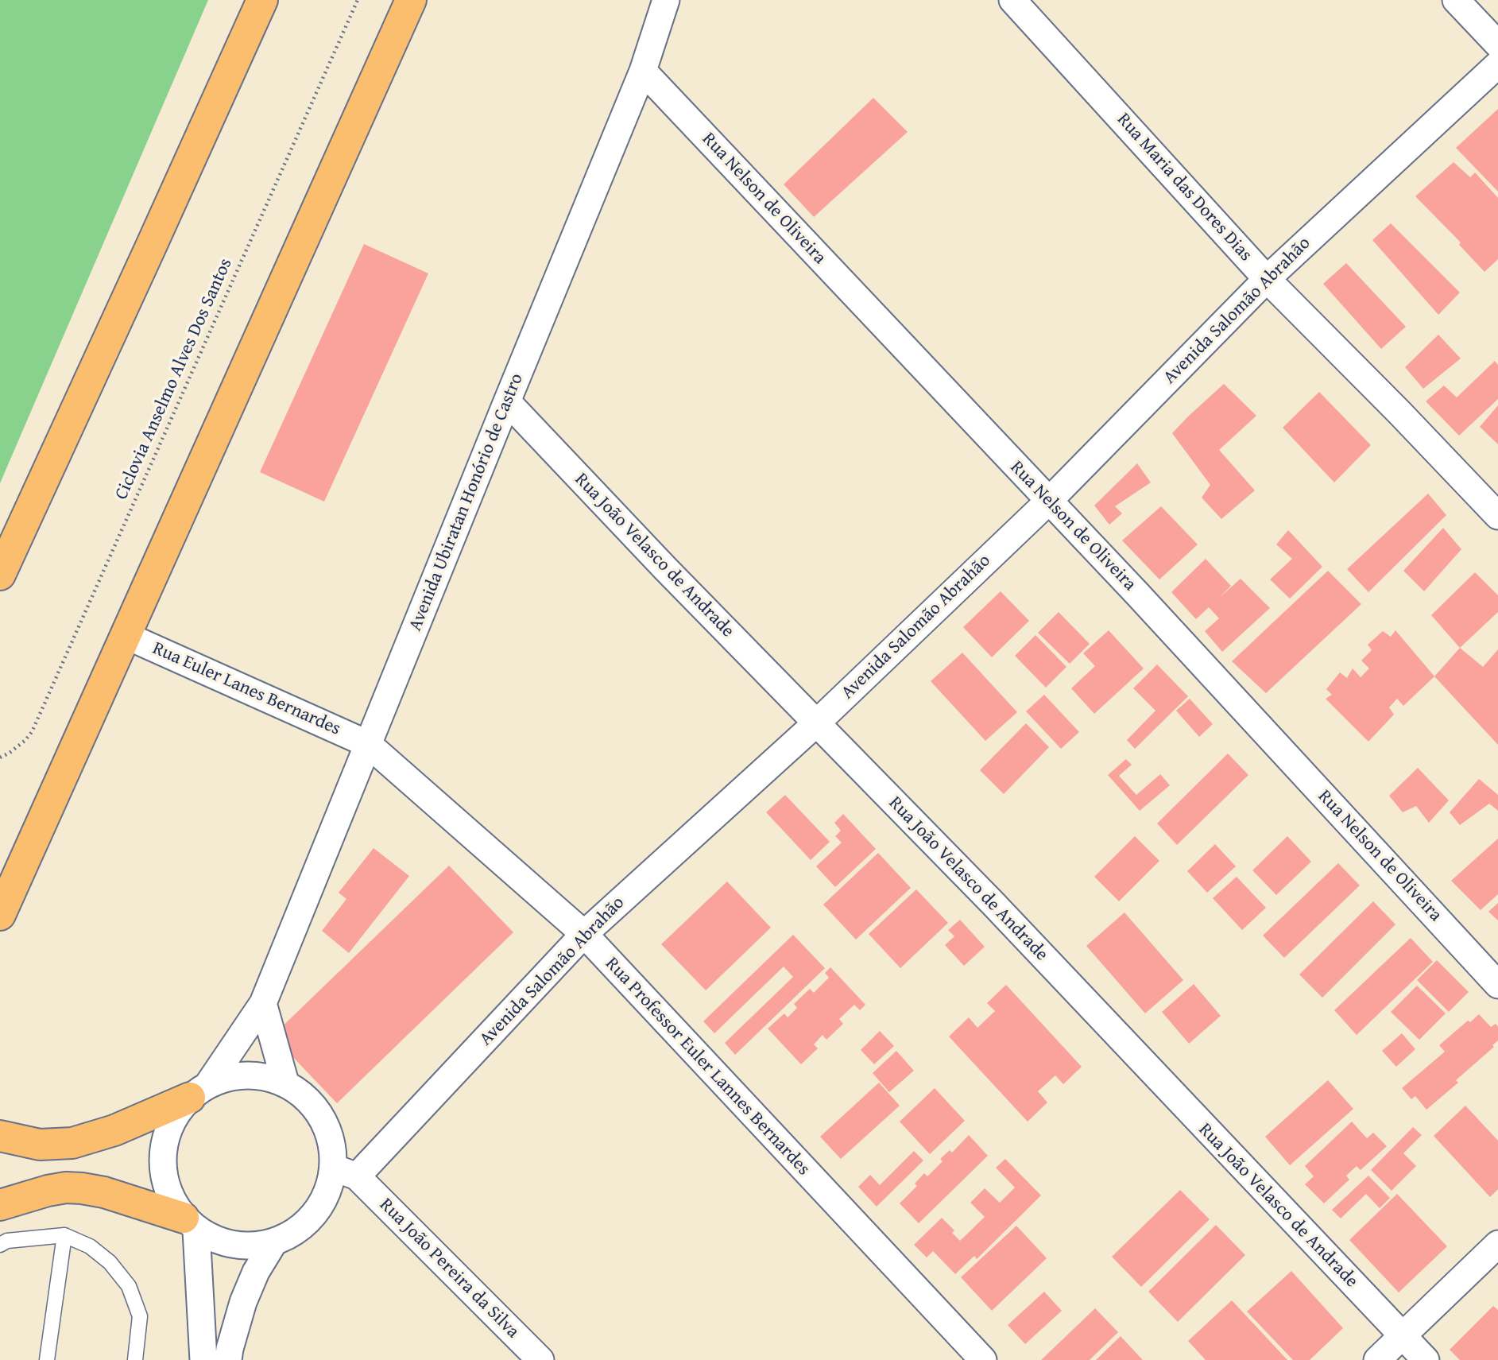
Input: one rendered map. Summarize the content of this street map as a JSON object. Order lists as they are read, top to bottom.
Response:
{
  "streets": {
    "street": [
      "Rua Maria das Dores Dias",
      "Rua Nelson de Oliveira",
      "Avenida Salomão Abrahão",
      "Avenida Ubiratan Honório de Castro",
      "Rua João Velasco de Andrade",
      "Rua Euler Lanes Bernardes",
      "Rua Professor Euler Lannes Bernardes",
      "Rua João Pereira da Silva"
    ],
    "path": ["Ciclovia Anselmo Alves Dos Santos"]
  },
  "crossings": [
    ["Rua Maria das Dores Dias", "Avenida Salomão Abrahão"],
    ["Rua Nelson de Oliveira", "Avenida Salomão Abrahão"],
    ["Rua Nelson de Oliveira", "Avenida Ubiratan Honório de Castro"],
    ["Avenida Salomão Abrahão", "Avenida Ubiratan Honório de Castro"],
    ["Avenida Salomão Abrahão", "Rua João Velasco de Andrade"],
    ["Avenida Salomão Abrahão", "Rua Professor Euler Lannes Bernardes"],
    ["Avenida Salomão Abrahão", "Rua João Pereira da Silva"],
    ["Avenida Ubiratan Honório de Castro", "Rua João Velasco de Andrade"],
    ["Avenida Ubiratan Honório de Castro", "Rua Euler Lanes Bernardes"],
    ["Avenida Ubiratan Honório de Castro", "Rua Professor Euler Lannes Bernardes"],
    ["Avenida Ubiratan Honório de Castro", "Rua João Pereira da Silva"],
    ["Rua Euler Lanes Bernardes", "Rua Professor Euler Lannes Bernardes"]
  ]
}
